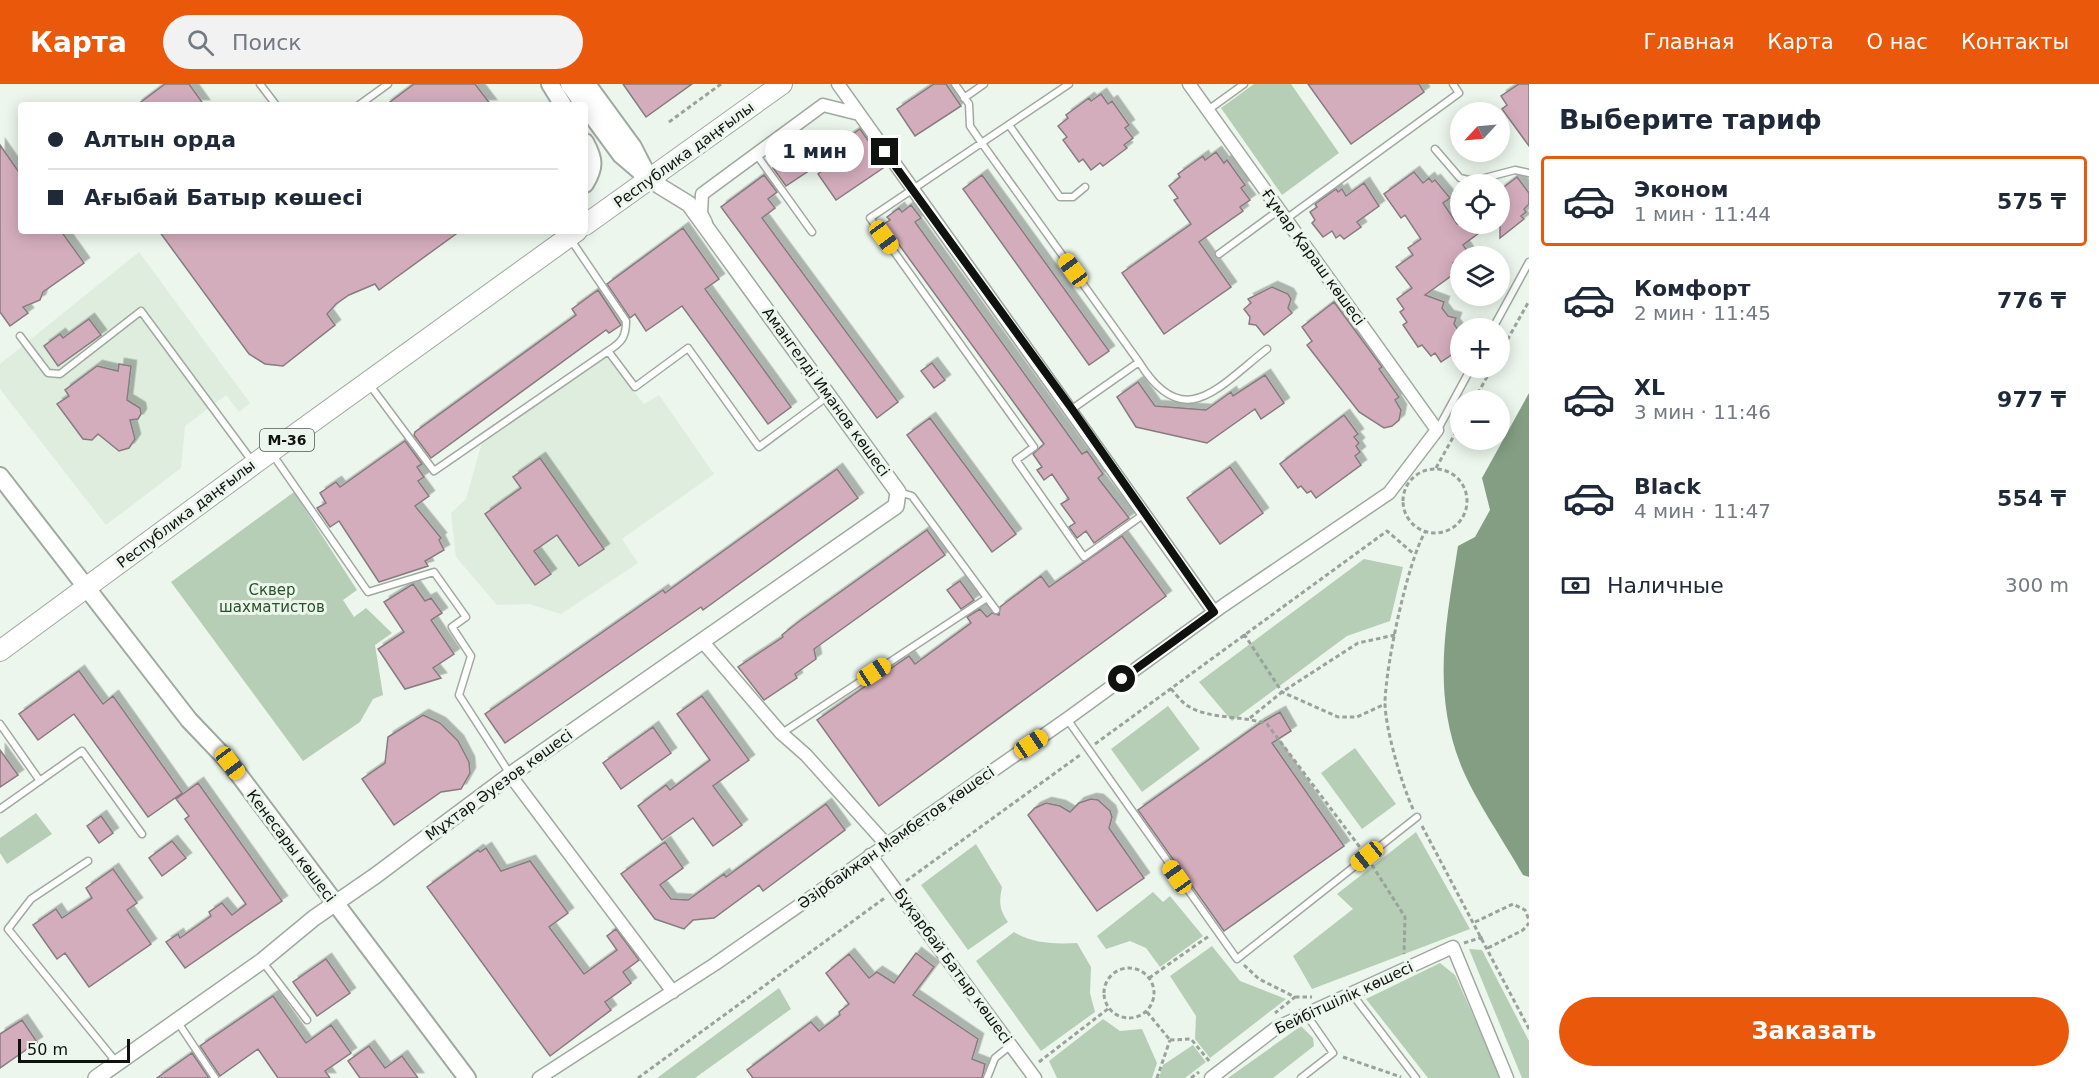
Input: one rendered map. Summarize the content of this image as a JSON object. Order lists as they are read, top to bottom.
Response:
{
  "streets": {
    "main road": [
      "Республика даңғылы",
      "Амангелді Иманов көшесі",
      "M-36",
      "Кенесары көшесі"
    ],
    "street": [
      "Ғұмар Қараш көшесі",
      "Мұхтар Әуезов көшесі",
      "Әзірбайжан Мәмбетов көшесі",
      "Бұқарбай Батыр көшесі",
      "Бейбітшілік көшесі"
    ]
  },
  "crossings": [
    ["Республика даңғылы", "Амангелді Иманов көшесі"],
    ["Республика даңғылы", "Кенесары көшесі"],
    ["Ғұмар Қараш көшесі", "Әзірбайжан Мәмбетов көшесі"],
    ["Амангелді Иманов көшесі", "Мұхтар Әуезов көшесі"],
    ["Мұхтар Әуезов көшесі", "Кенесары көшесі"],
    ["Әзірбайжан Мәмбетов көшесі", "Бұқарбай Батыр көшесі"]
  ],
  "parks": ["Сквер шахматистов"],
  "scale_bar": "50 m",
  "north": "bottom left",
  "page": {
    "header": "Карта",
    "search": "Поиск",
    "nav": [
      "Главная",
      "Карта",
      "О нас",
      "Контакты"
    ],
    "heading": "Выберите тариф",
    "map_buttons": ["+", "−"],
    "banner": ["Алтын орда", "Ағыбай Батыр көшесі"],
    "bubble": "1 мин",
    "list": [
      {
        "name": "Эконом",
        "note": "1 мин · 11:44",
        "value": "575 ₸"
      },
      {
        "name": "Комфорт",
        "note": "2 мин · 11:45",
        "value": "776 ₸"
      },
      {
        "name": "XL",
        "note": "3 мин · 11:46",
        "value": "977 ₸"
      },
      {
        "name": "Black",
        "note": "4 мин · 11:47",
        "value": "554 ₸"
      }
    ],
    "pay": ["Наличные", "300 m"],
    "buttons": "Заказать",
    "scale": "50 m"
  }
}
